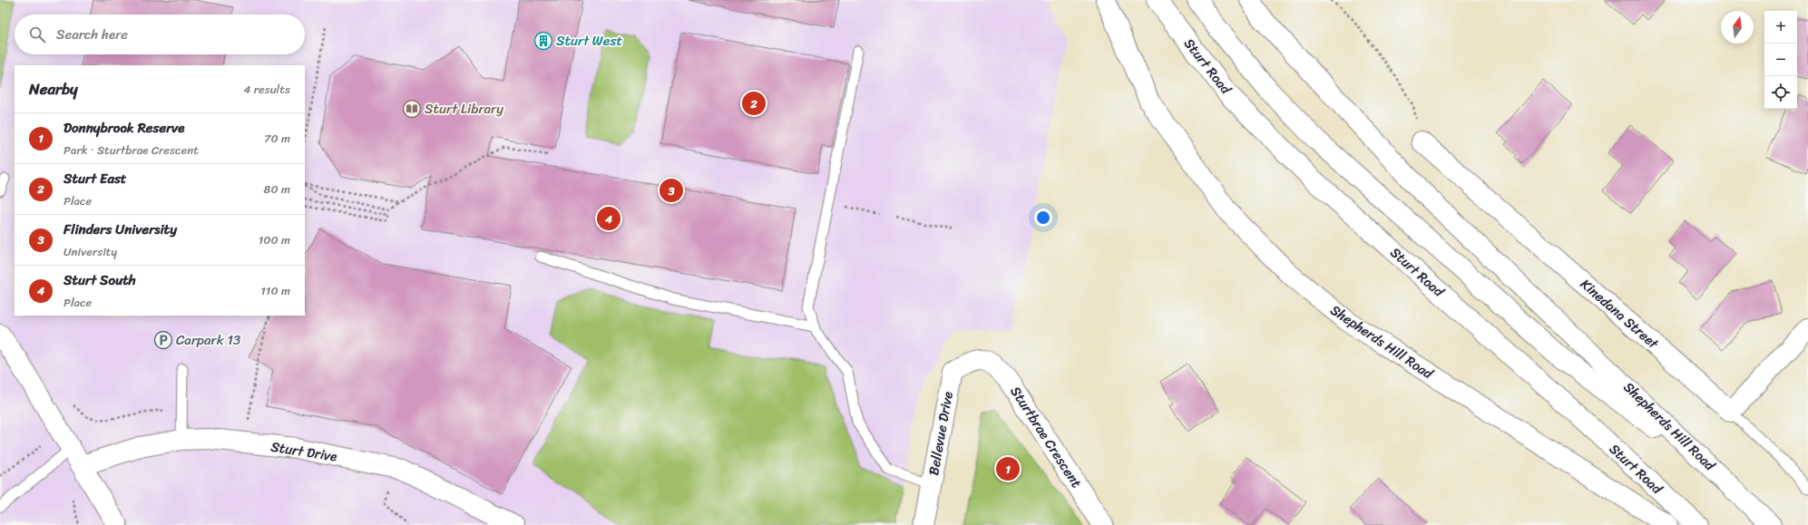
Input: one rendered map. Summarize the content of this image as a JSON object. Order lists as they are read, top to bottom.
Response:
{
  "streets": {
    "main road": [
      "Sturt Road",
      "Kinedana Street",
      "Shepherds Hill Road",
      "Bellevue Drive",
      "Sturtbrae Crescent",
      "Sturt Drive"
    ]
  },
  "crossings": [
    ["Bellevue Drive", "Sturtbrae Crescent"]
  ],
  "places": {
    "building": ["Sturt West"],
    "library": ["Sturt Library"],
    "parking": ["Carpark 13"]
  },
  "north": "top",
  "page": {
    "map_buttons": ["+", "−"],
    "search": "Search here",
    "heading": ["Nearby", "4 results"],
    "pins": [
      "2",
      "3",
      "4",
      "1"
    ],
    "list": [
      {
        "mark": "1",
        "name": "Donnybrook Reserve",
        "note": "Park · Sturtbrae Crescent",
        "value": "70 m"
      },
      {
        "mark": "2",
        "name": "Sturt East",
        "note": "Place",
        "value": "80 m"
      },
      {
        "mark": "3",
        "name": "Flinders University",
        "note": "University",
        "value": "100 m"
      },
      {
        "mark": "4",
        "name": "Sturt South",
        "note": "Place",
        "value": "110 m"
      }
    ]
  }
}
